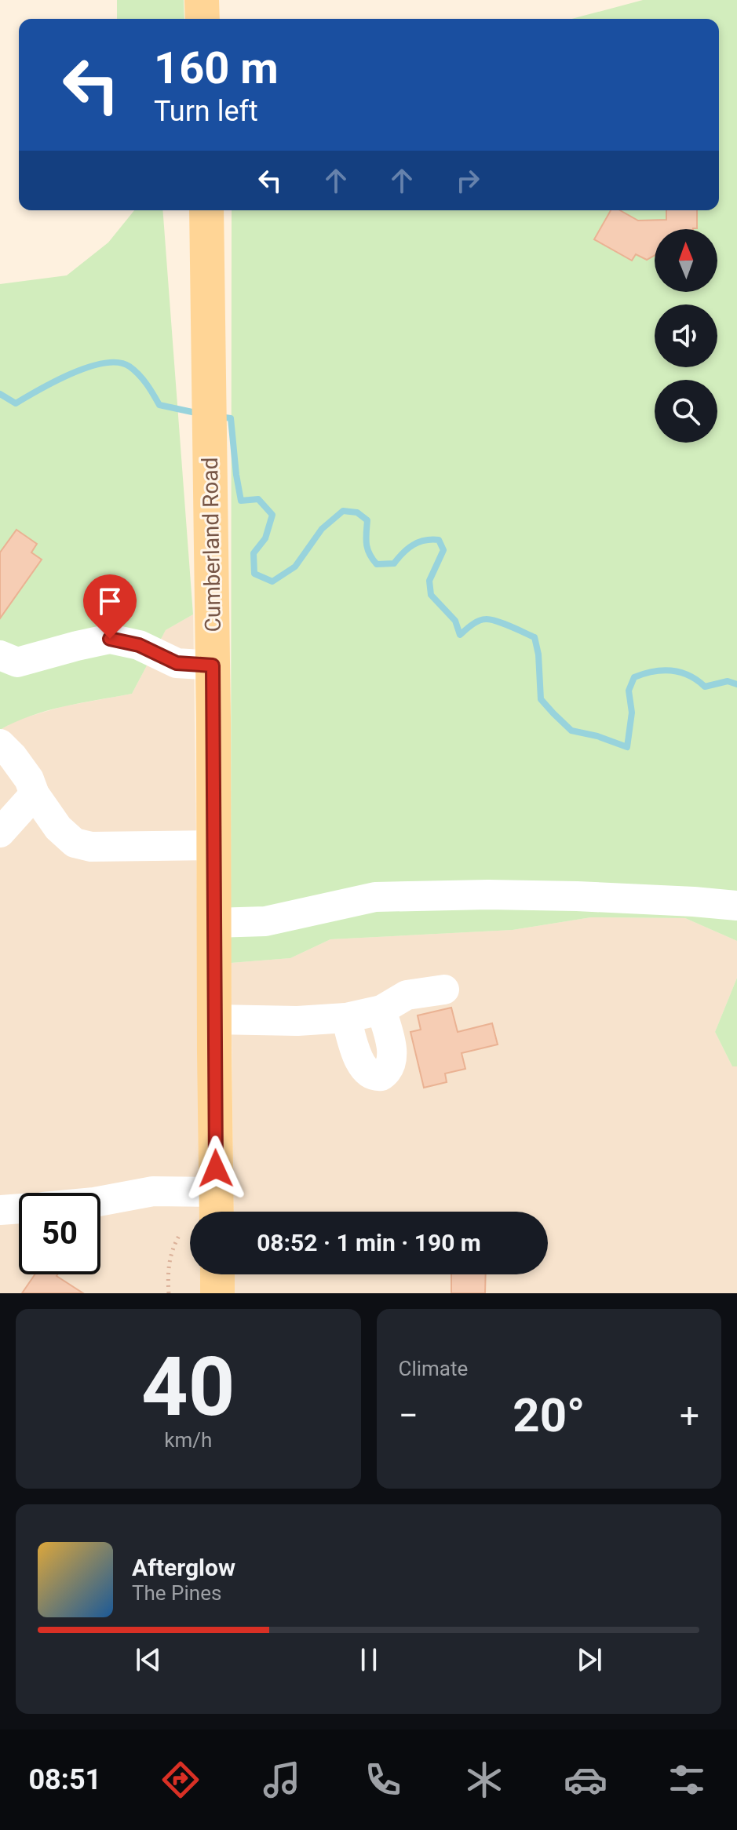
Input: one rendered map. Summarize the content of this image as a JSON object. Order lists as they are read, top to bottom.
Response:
{
  "streets": {
    "main road": ["Cumberland Road"]
  },
  "north": "top",
  "page": {
    "turn": ["160 m", "Turn left"],
    "limit": "50",
    "trip": "08:52 · 1 min · 190 m",
    "tile": [
      ["40", "km/h"],
      "Climate"
    ],
    "heat": ["−", "20°", "+"],
    "song": ["Afterglow", "The Pines"],
    "tabs": "08:51"
  }
}
